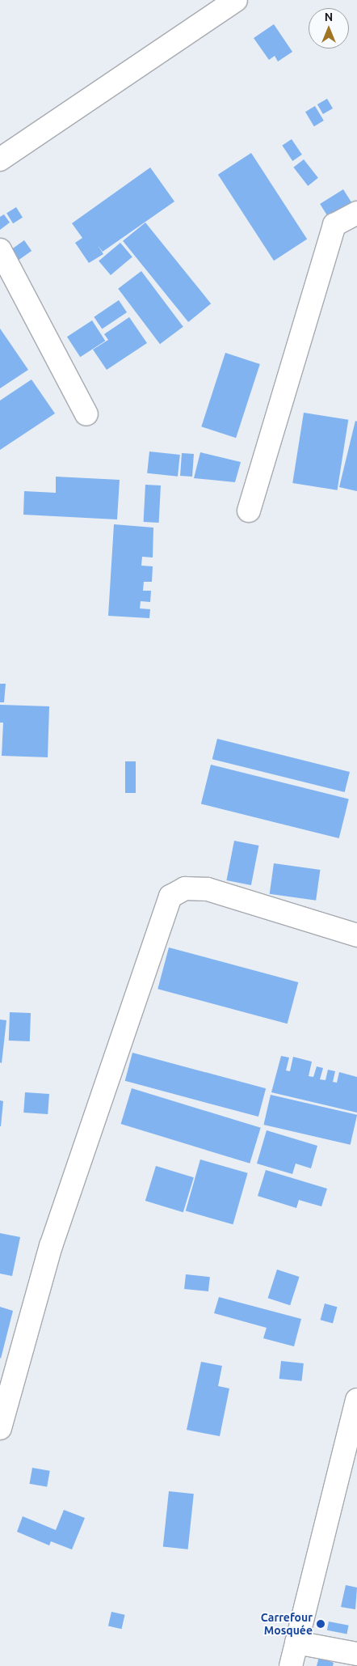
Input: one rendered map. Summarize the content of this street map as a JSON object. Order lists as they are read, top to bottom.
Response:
{
  "places": ["Carrefour Mosquée"],
  "north": "top"
}
